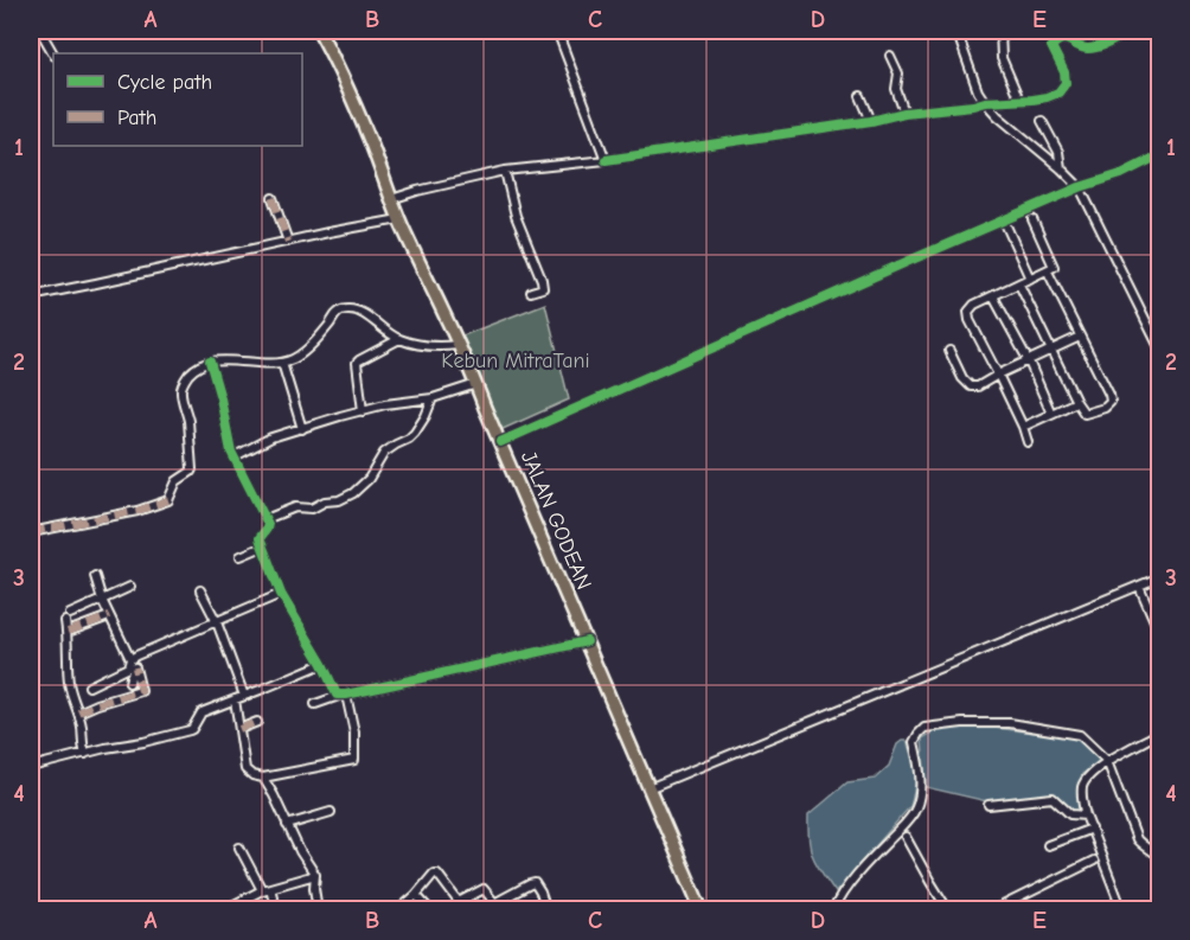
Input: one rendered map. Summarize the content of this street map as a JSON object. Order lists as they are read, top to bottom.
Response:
{
  "streets": {
    "main road": ["JALAN GODEAN"]
  },
  "parks": ["Kebun MitraTani"],
  "legend": ["Cycle path", "Path"],
  "grid": {
    "columns": [
      "A",
      "B",
      "C",
      "D",
      "E"
    ],
    "rows": [
      "1",
      "2",
      "3",
      "4"
    ]
  }
}
